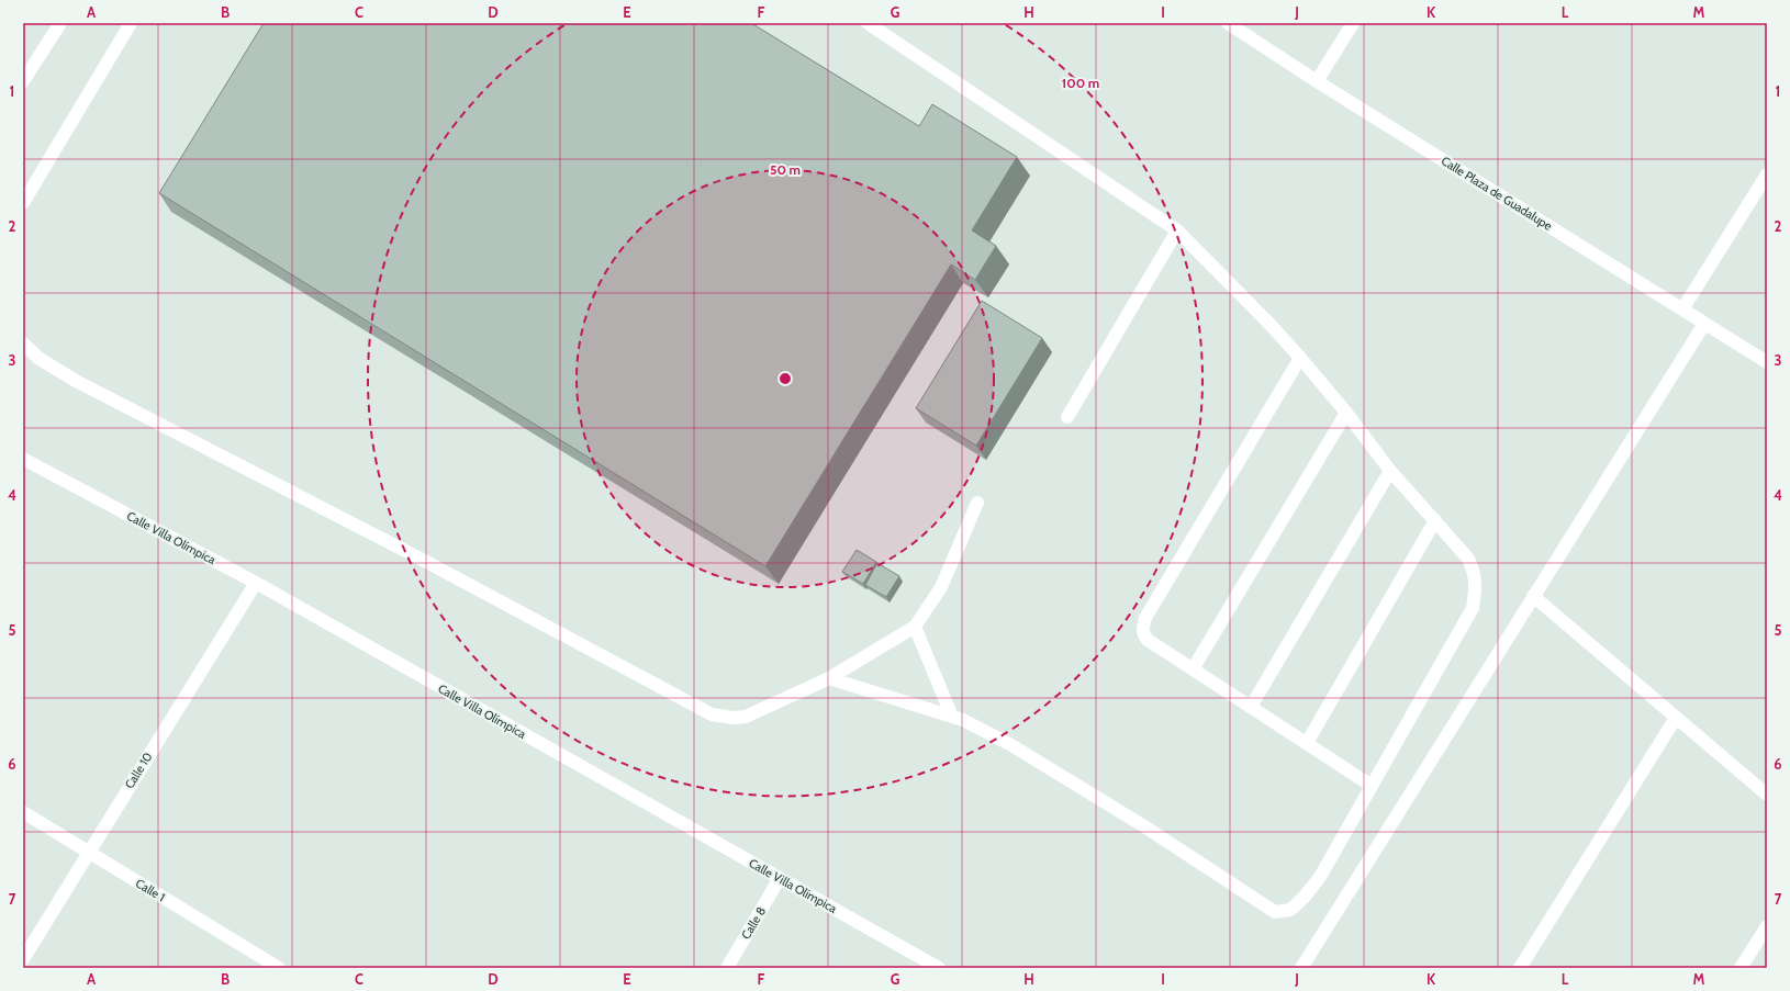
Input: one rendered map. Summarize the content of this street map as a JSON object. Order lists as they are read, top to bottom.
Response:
{
  "streets": {
    "street": [
      "Calle Plaza de Guadalupe",
      "Calle Villa Olímpica",
      "Calle 10",
      "Calle 1",
      "Calle 8"
    ]
  },
  "crossings": [
    ["Calle Villa Olímpica", "Calle 10"],
    ["Calle Villa Olímpica", "Calle 8"],
    ["Calle 10", "Calle 1"]
  ],
  "grid": {
    "columns": [
      "A",
      "B",
      "C",
      "D",
      "E",
      "F",
      "G",
      "H",
      "I",
      "J",
      "K",
      "L",
      "M"
    ],
    "rows": [
      "1",
      "2",
      "3",
      "4",
      "5",
      "6",
      "7"
    ]
  },
  "rings": ["100 m", "50 m"]
}
